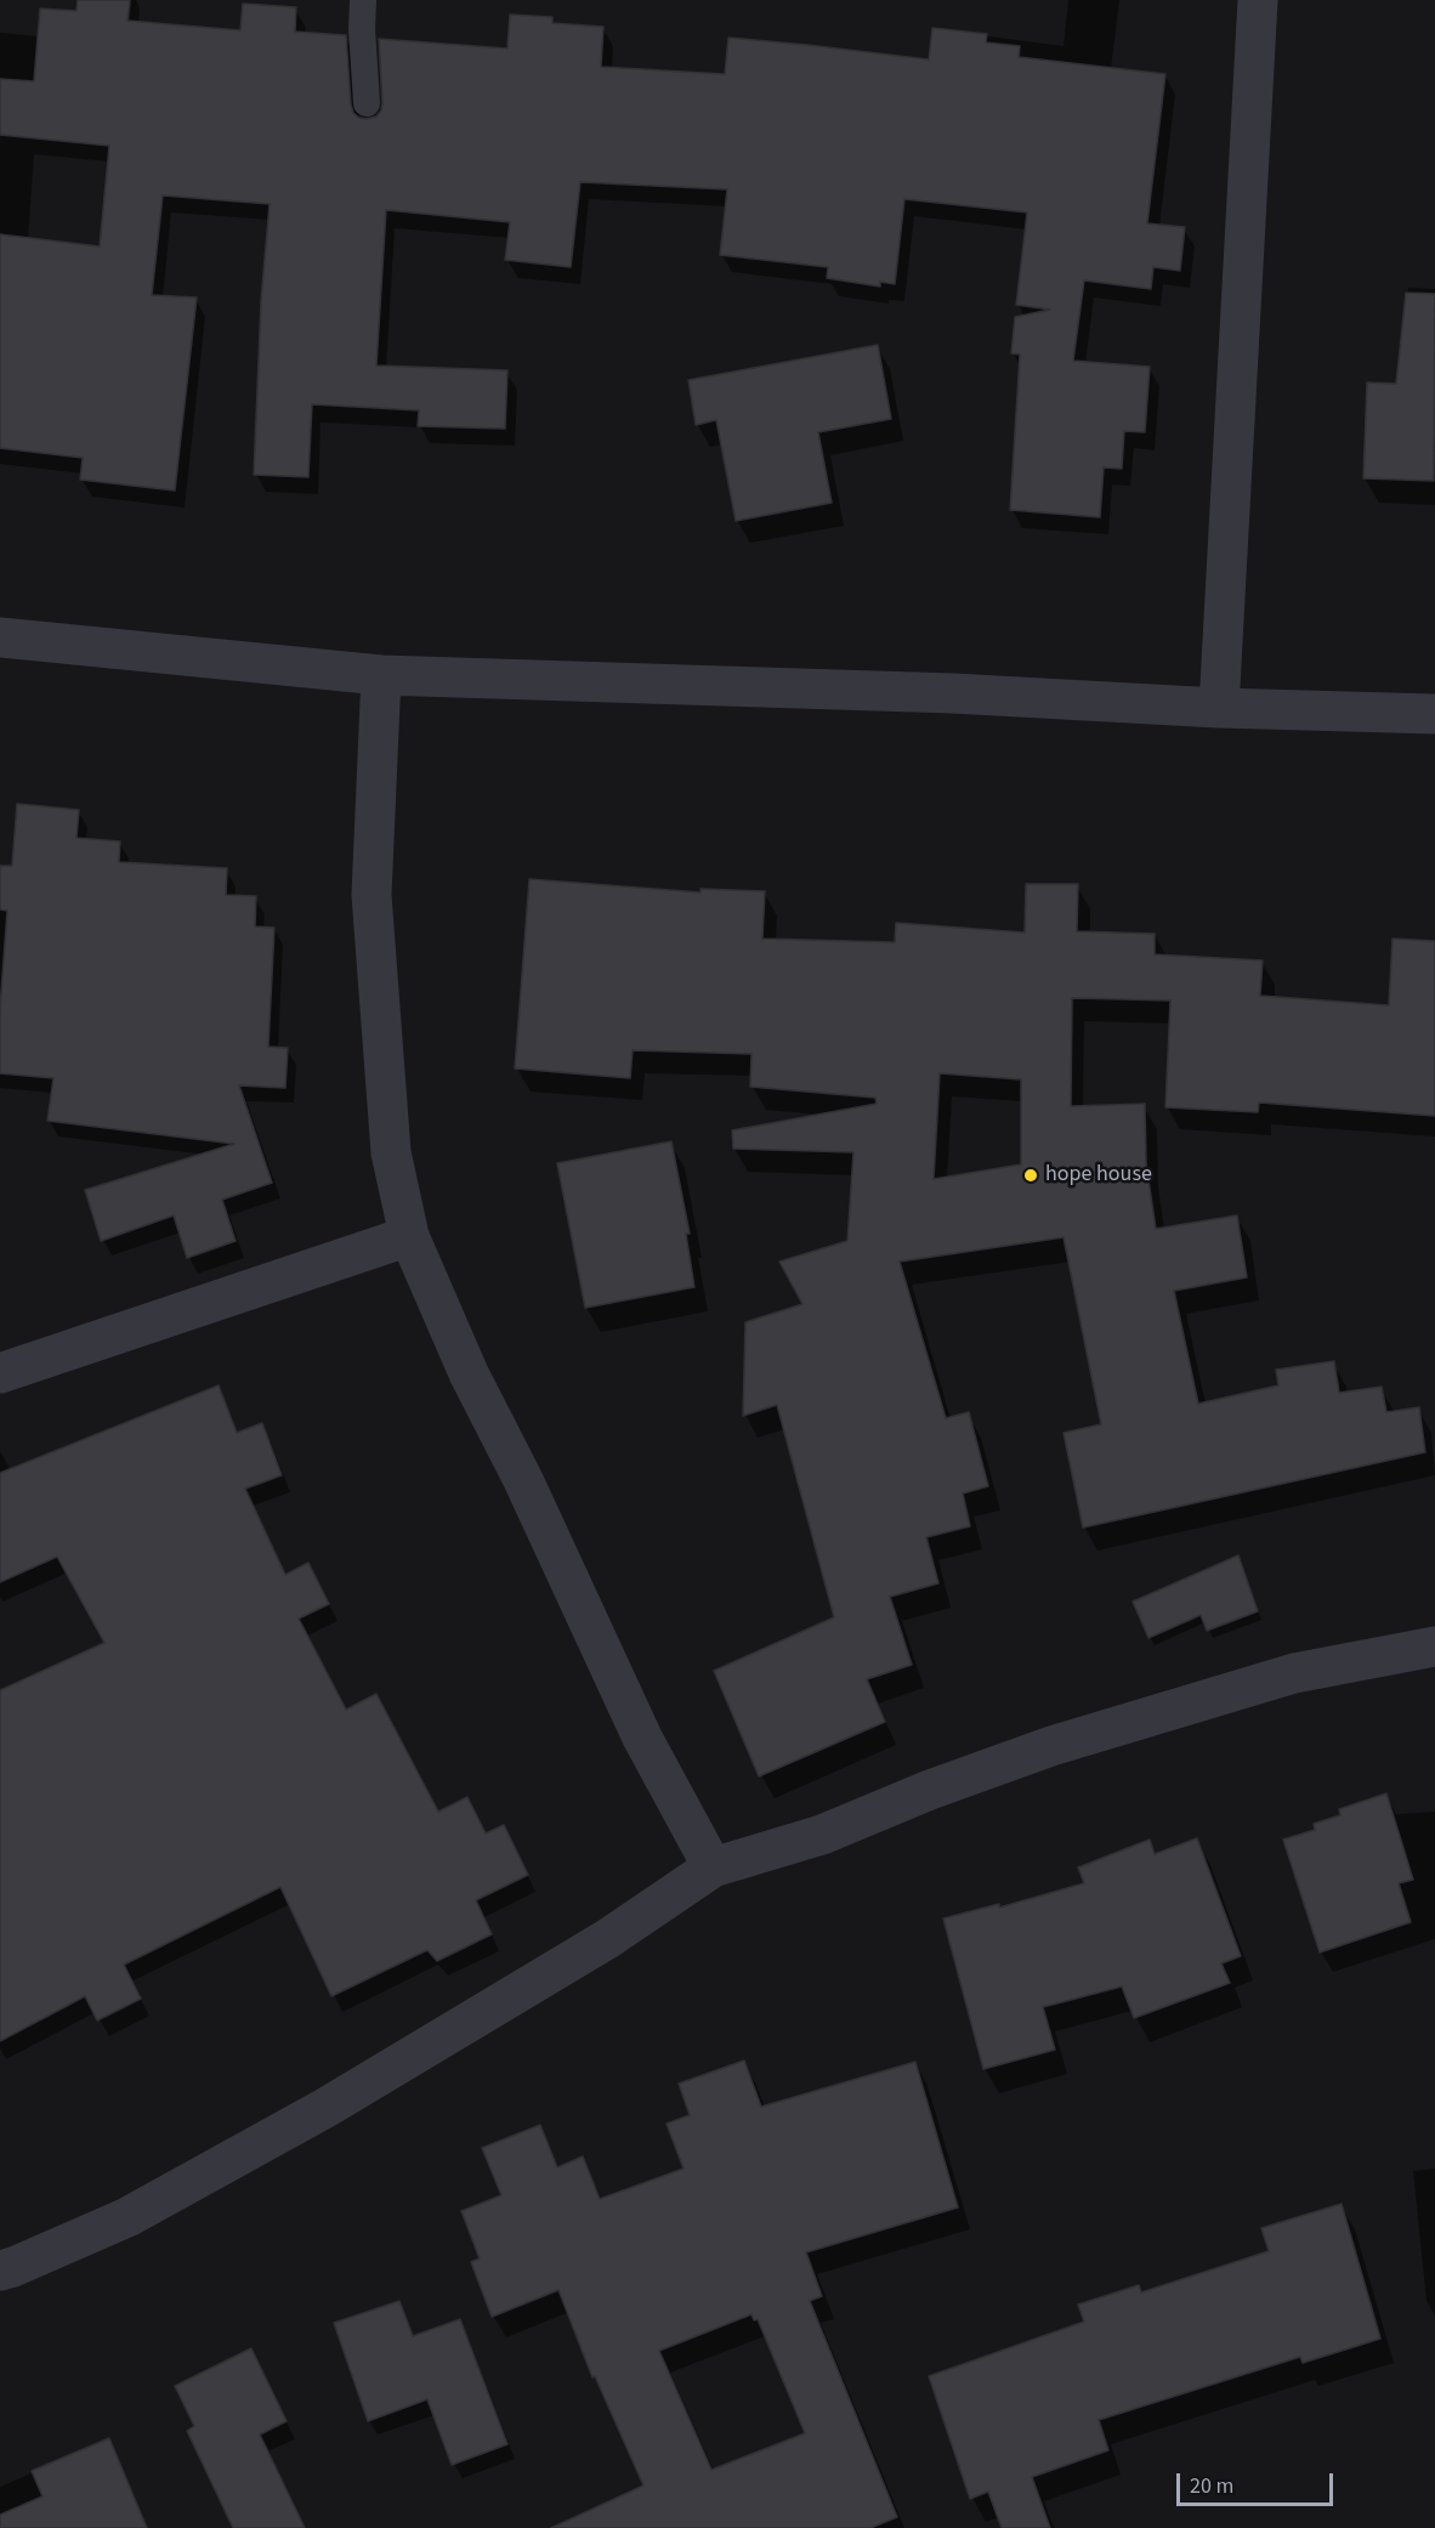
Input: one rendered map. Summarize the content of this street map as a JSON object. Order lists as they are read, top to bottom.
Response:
{
  "places": ["hope house"],
  "scale_bar": "20 m"
}
